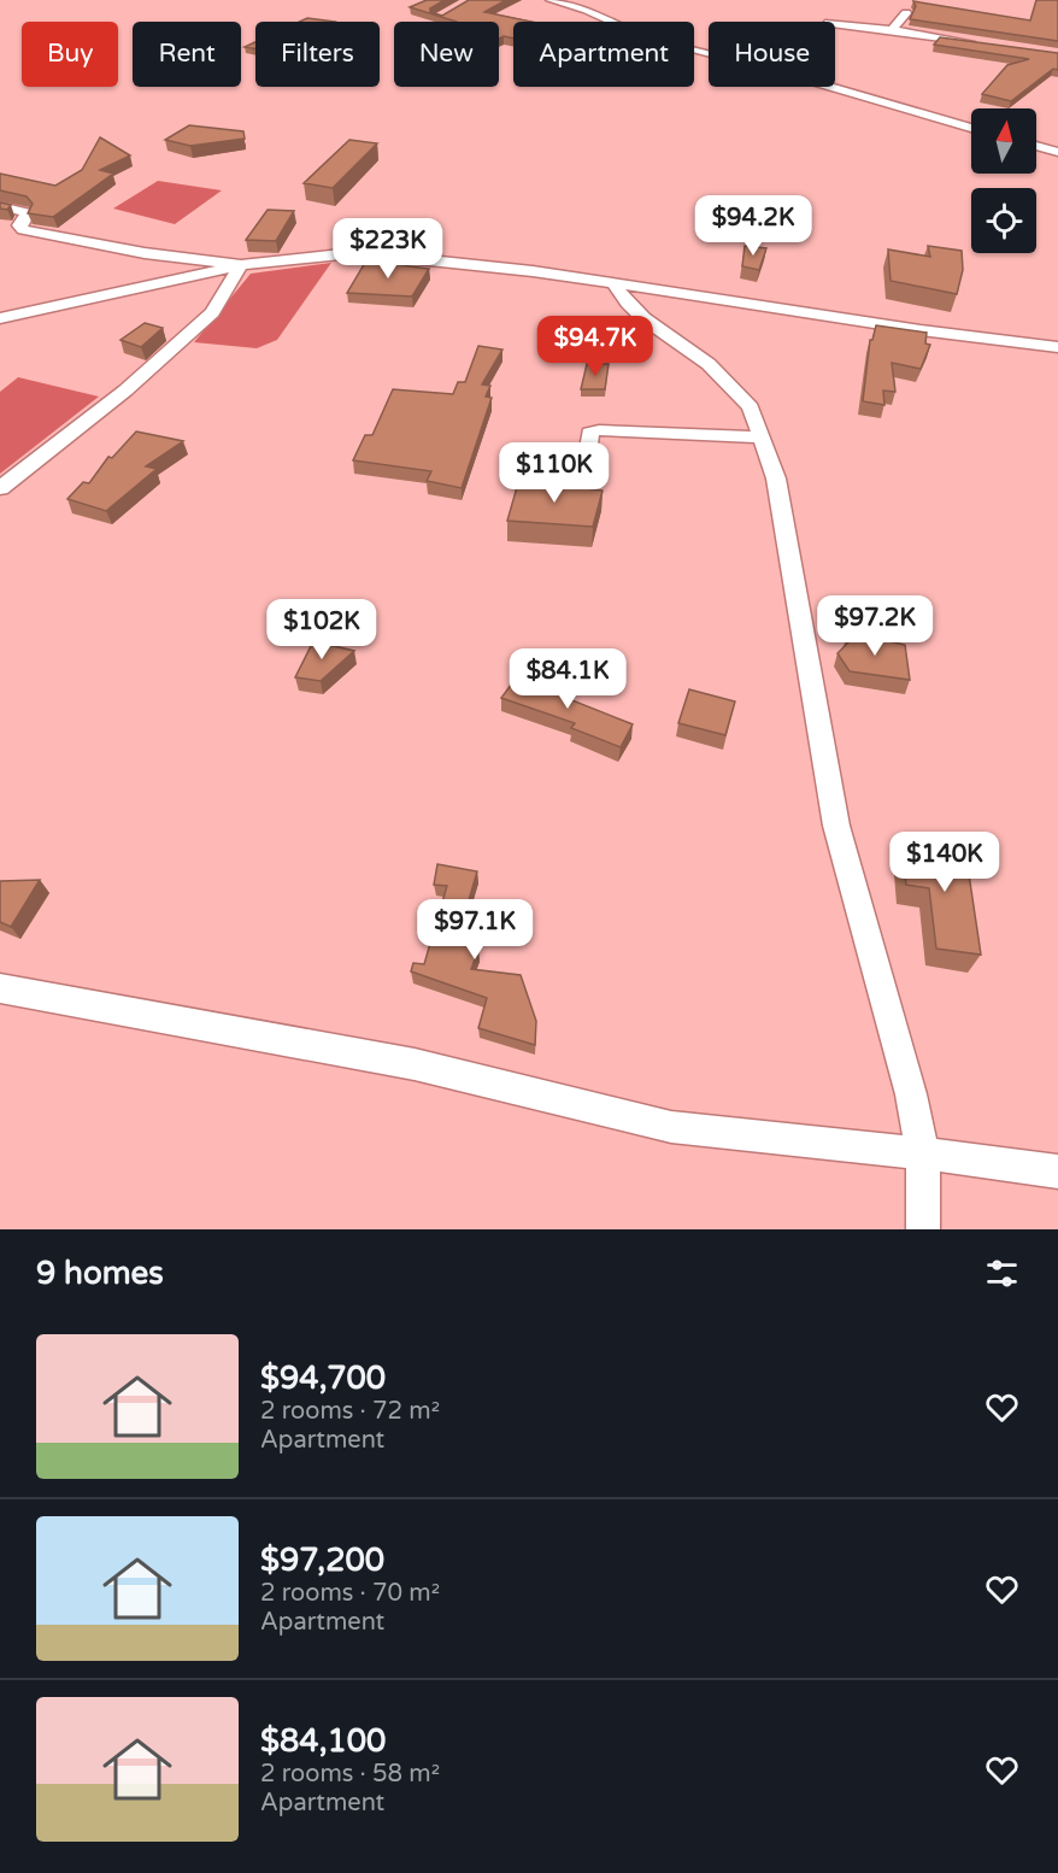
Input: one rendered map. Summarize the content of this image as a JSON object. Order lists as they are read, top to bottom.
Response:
{
  "north": "top",
  "page": {
    "chip": [
      "Buy",
      "Rent",
      "Filters",
      "New",
      "Apartment",
      "House"
    ],
    "price": [
      "$94.2K",
      "$223K",
      "$94.7K",
      "$110K",
      "$97.2K",
      "$102K",
      "$84.1K",
      "$140K",
      "$97.1K"
    ],
    "heading": "9 homes",
    "list": [
      {
        "name": "$94,700",
        "note": "2 rooms · 72 m² · Apartment"
      },
      {
        "name": "$97,200",
        "note": "2 rooms · 70 m² · Apartment"
      },
      {
        "name": "$84,100",
        "note": "2 rooms · 58 m² · Apartment"
      }
    ]
  }
}
